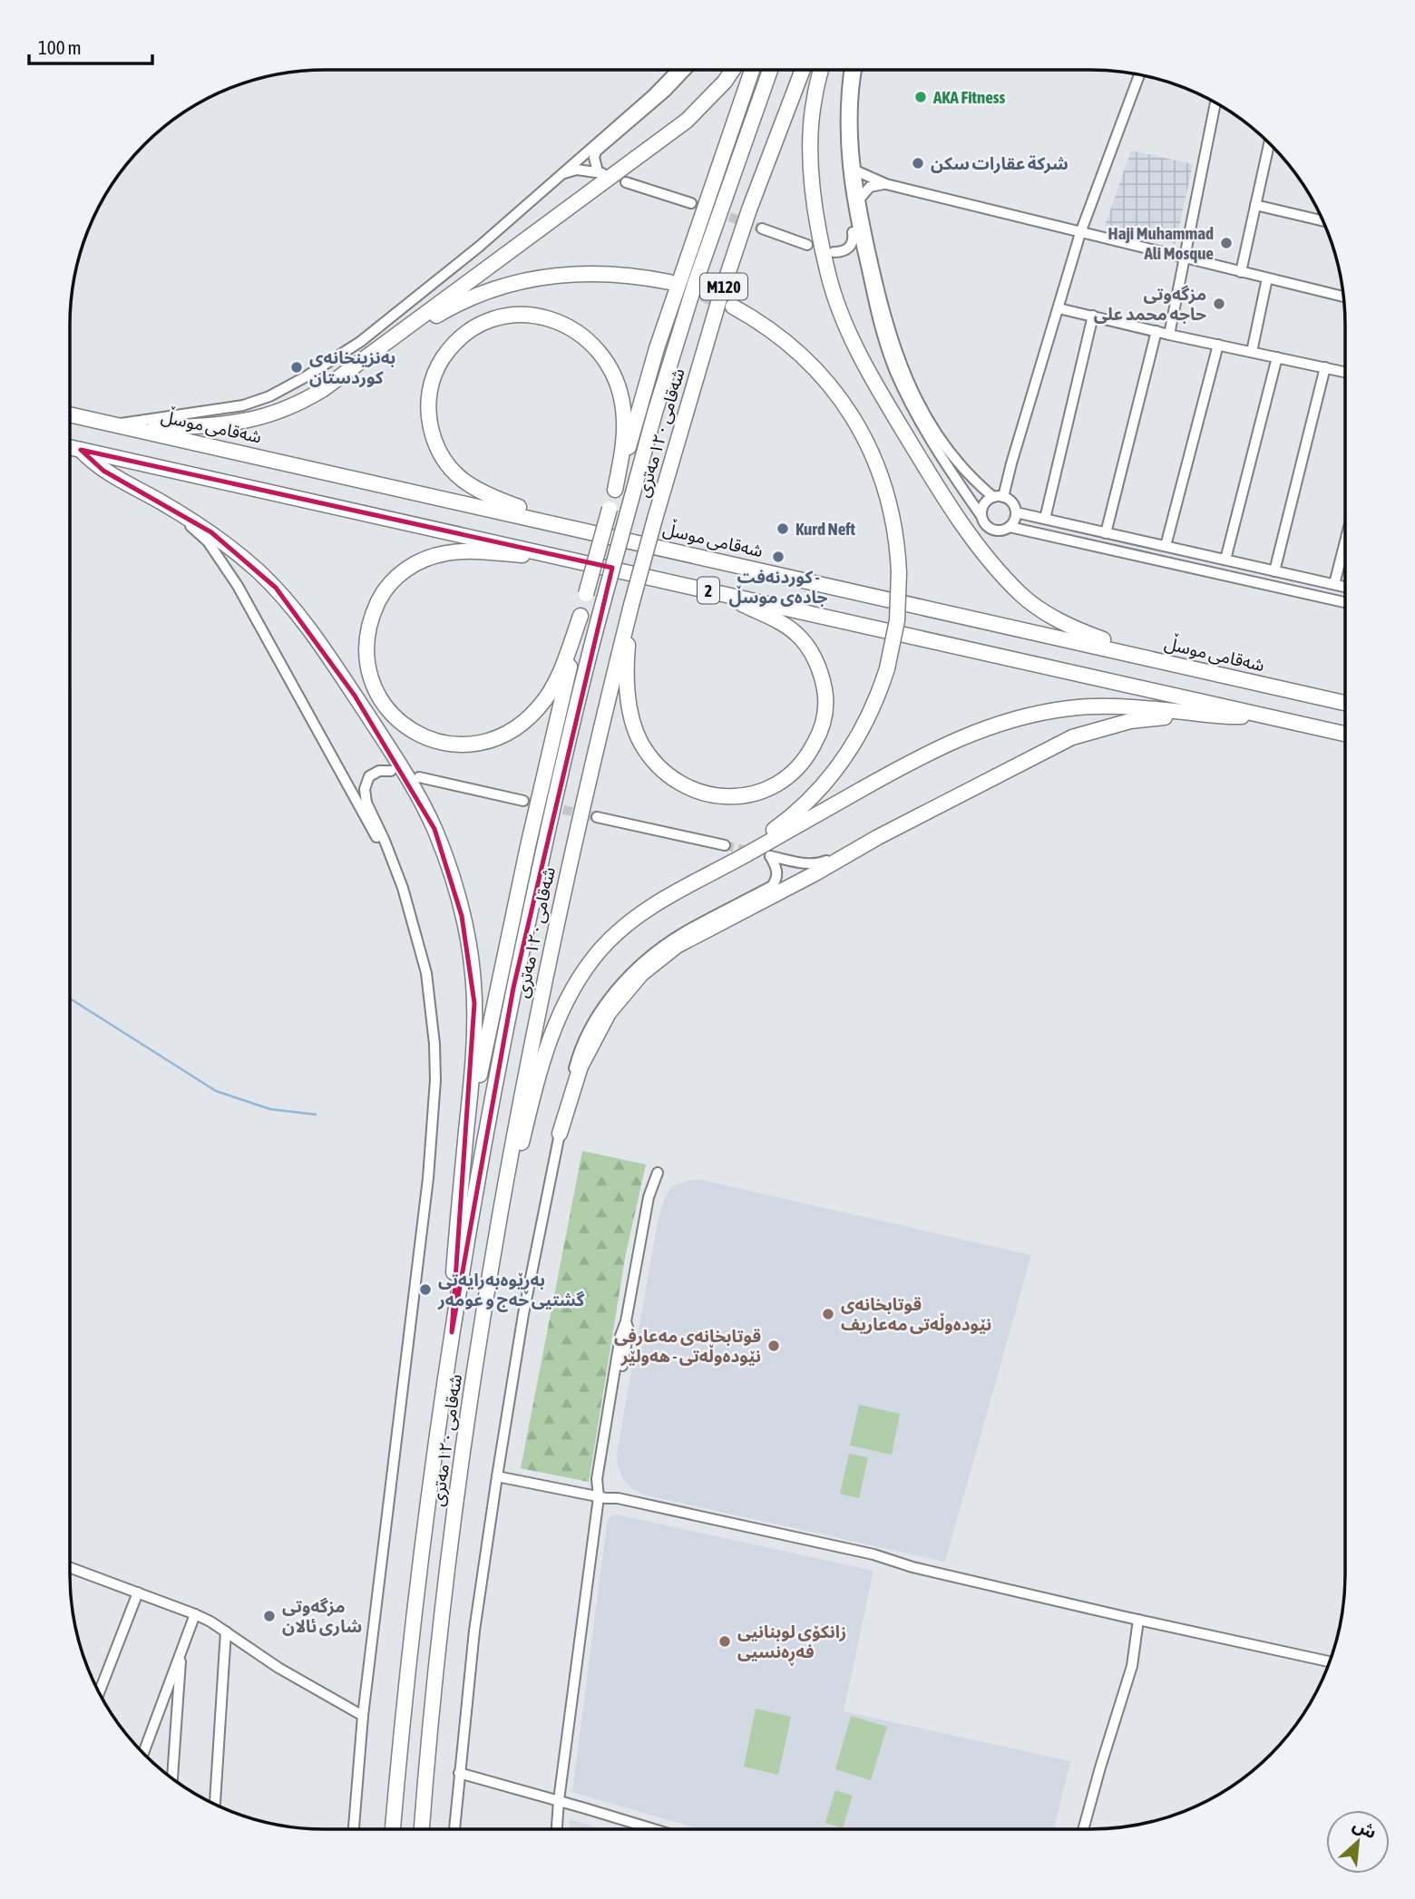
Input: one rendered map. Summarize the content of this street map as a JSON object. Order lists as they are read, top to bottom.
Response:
{
  "streets": {
    "highway": [
      "M120",
      "شەقامی موسڵ",
      "شەقامی ١٢٠ مەتری",
      "2"
    ]
  },
  "places": [
    "AKA Fitness",
    "شركة عقارات سكن",
    "Haji Muhammad Ali Mosque",
    "مزگه‌وتی حاجه‌ محمد علی",
    "بەنزینخانەی کوردستان",
    "Kurd Neft",
    "کوردنەفت - جادەی موسڵ",
    "بەڕێوەبەرایەتی گشتیی حەج و عومەر",
    "قوتابخانەی نێودەوڵەتی مەعاریف",
    "قوتابخانەی مەعارفی نێودەوڵەتی - هەولێر",
    "مزگەوتی شاری ئالان",
    "زانکۆی لوبنانیی فەڕەنسیی"
  ],
  "scale_bar": "100 m",
  "north": "top right"
}
